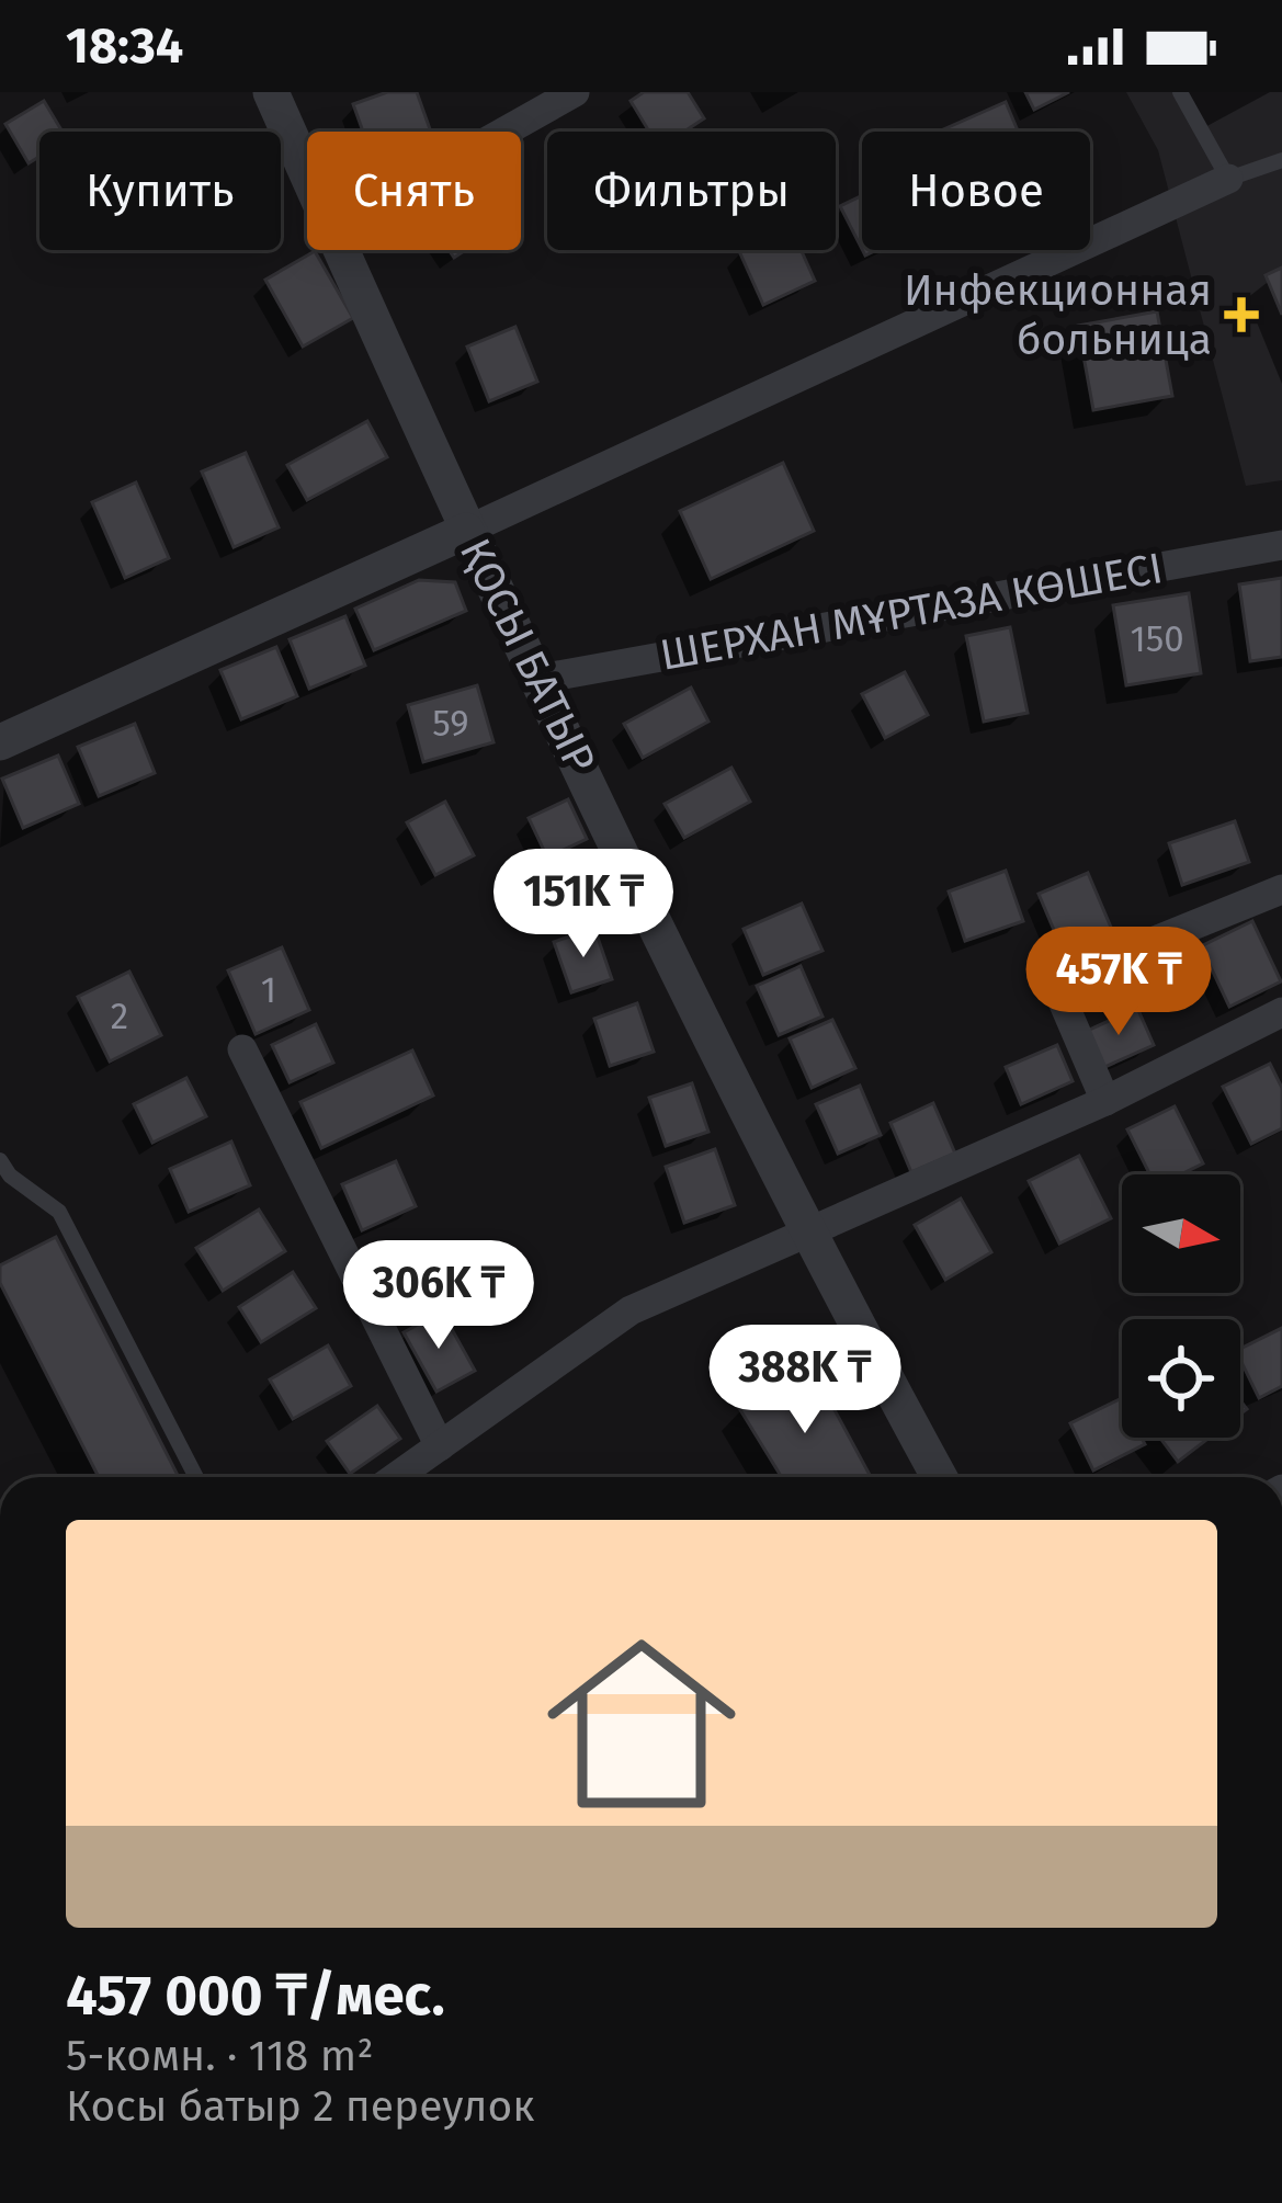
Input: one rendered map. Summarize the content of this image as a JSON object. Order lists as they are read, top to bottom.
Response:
{
  "streets": {
    "street": ["ШЕРХАН МҰРТАЗА КӨШЕСІ", "ҚОСЫ БАТЫР"]
  },
  "crossings": [
    ["ШЕРХАН МҰРТАЗА КӨШЕСІ", "ҚОСЫ БАТЫР"]
  ],
  "places": {
    "health": ["Инфекционная больница"]
  },
  "house_numbers": [
    "150",
    "59",
    "1",
    "2"
  ],
  "north": "right",
  "page": {
    "status": "18:34",
    "chip": [
      "Купить",
      "Снять",
      "Фильтры",
      "Новое"
    ],
    "price": [
      "151K ₸",
      "457K ₸",
      "306K ₸",
      "388K ₸"
    ],
    "list": [
      {
        "name": "457 000 ₸/мес.",
        "note": "5-комн. · 118 m² · Косы батыр 2 переулок"
      }
    ]
  }
}
